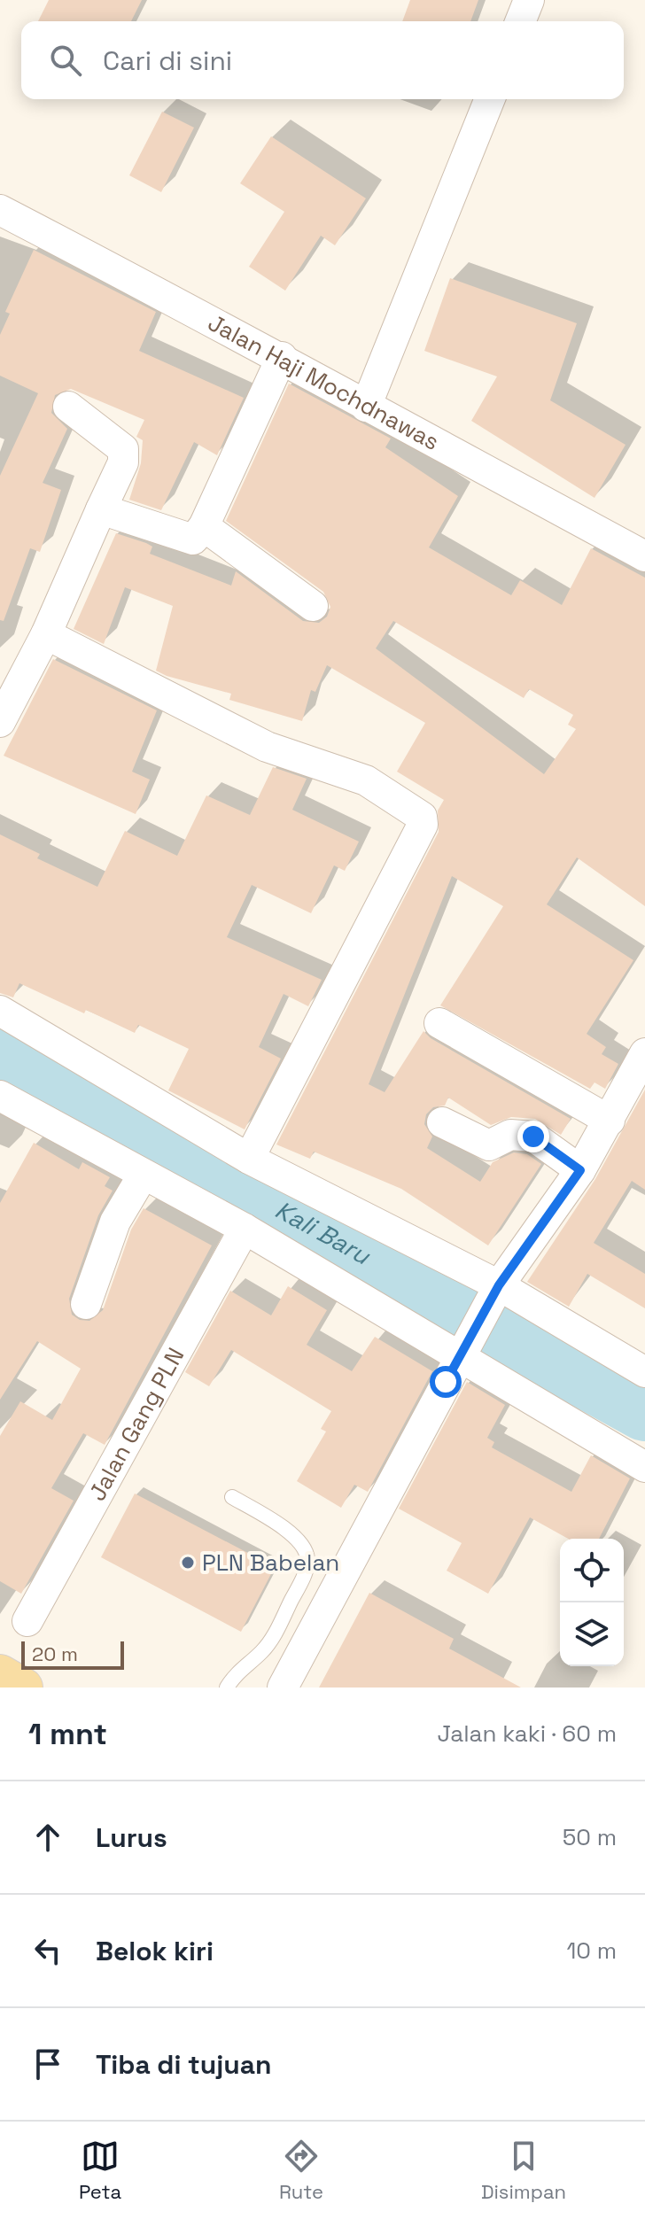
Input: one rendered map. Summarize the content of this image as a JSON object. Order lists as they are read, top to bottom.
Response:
{
  "streets": {
    "street": ["Jalan Haji Mochdnawas", "Jalan Gang PLN"]
  },
  "water": ["Kali Baru"],
  "places": ["PLN Babelan"],
  "scale_bar": "20 m",
  "page": {
    "search": "Cari di sini",
    "scale": "20 m",
    "heading": ["1 mnt", "Jalan kaki · 60 m"],
    "list": [
      ["Lurus", "50 m"],
      ["Belok kiri", "10 m"],
      "Tiba di tujuan"
    ],
    "nav": ["Peta", "Rute", "Disimpan"]
  }
}
